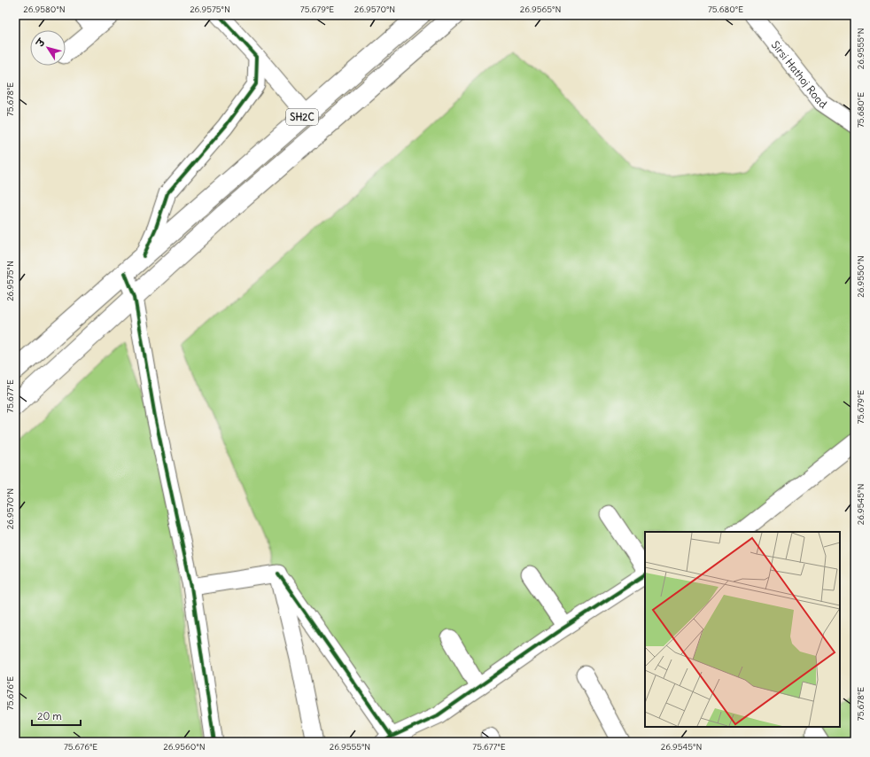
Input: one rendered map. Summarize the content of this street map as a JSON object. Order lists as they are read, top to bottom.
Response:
{
  "streets": {
    "main road": ["SH2C"],
    "street": ["Sirsi Hathoj Road"]
  },
  "scale_bar": "20 m",
  "north": "top left",
  "coordinates": [
    "26.9580°N",
    "26.9575°N",
    "75.679°E",
    "26.9570°N",
    "26.9565°N",
    "75.680°E",
    "26.9555°N",
    "75.678°E",
    "26.9550°N",
    "75.677°E",
    "26.9545°N",
    "75.676°E",
    "26.9560°N"
  ]
}
